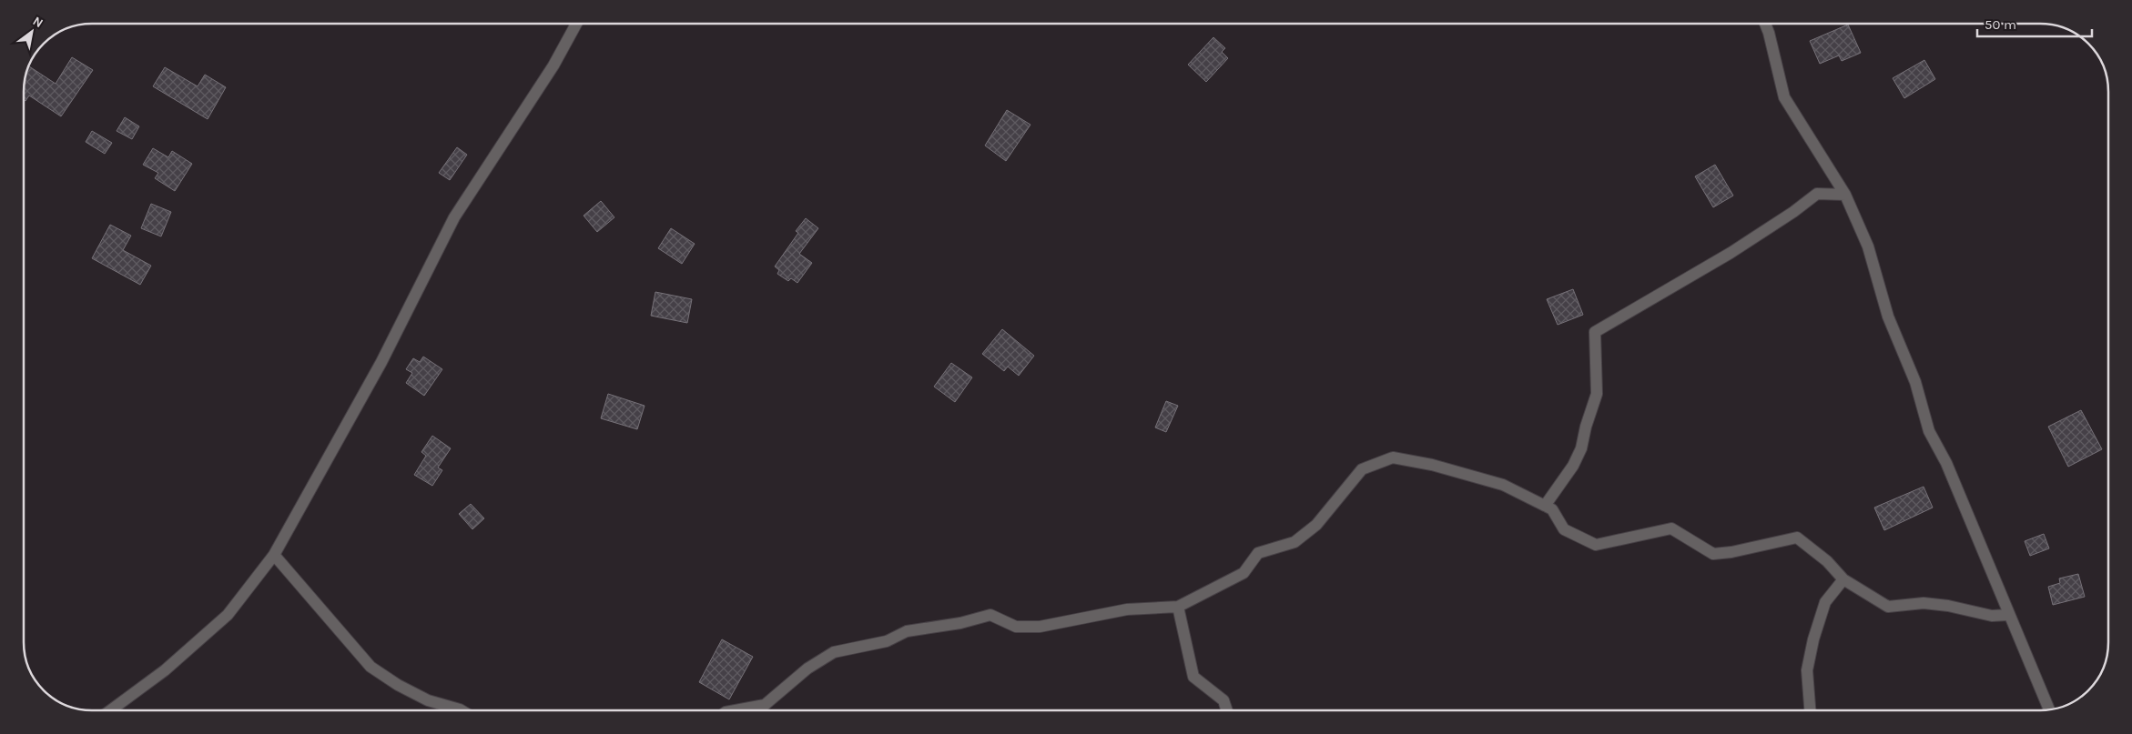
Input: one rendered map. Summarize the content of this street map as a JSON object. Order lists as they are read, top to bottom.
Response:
{
  "scale_bar": "50 m",
  "north": "top right"
}
